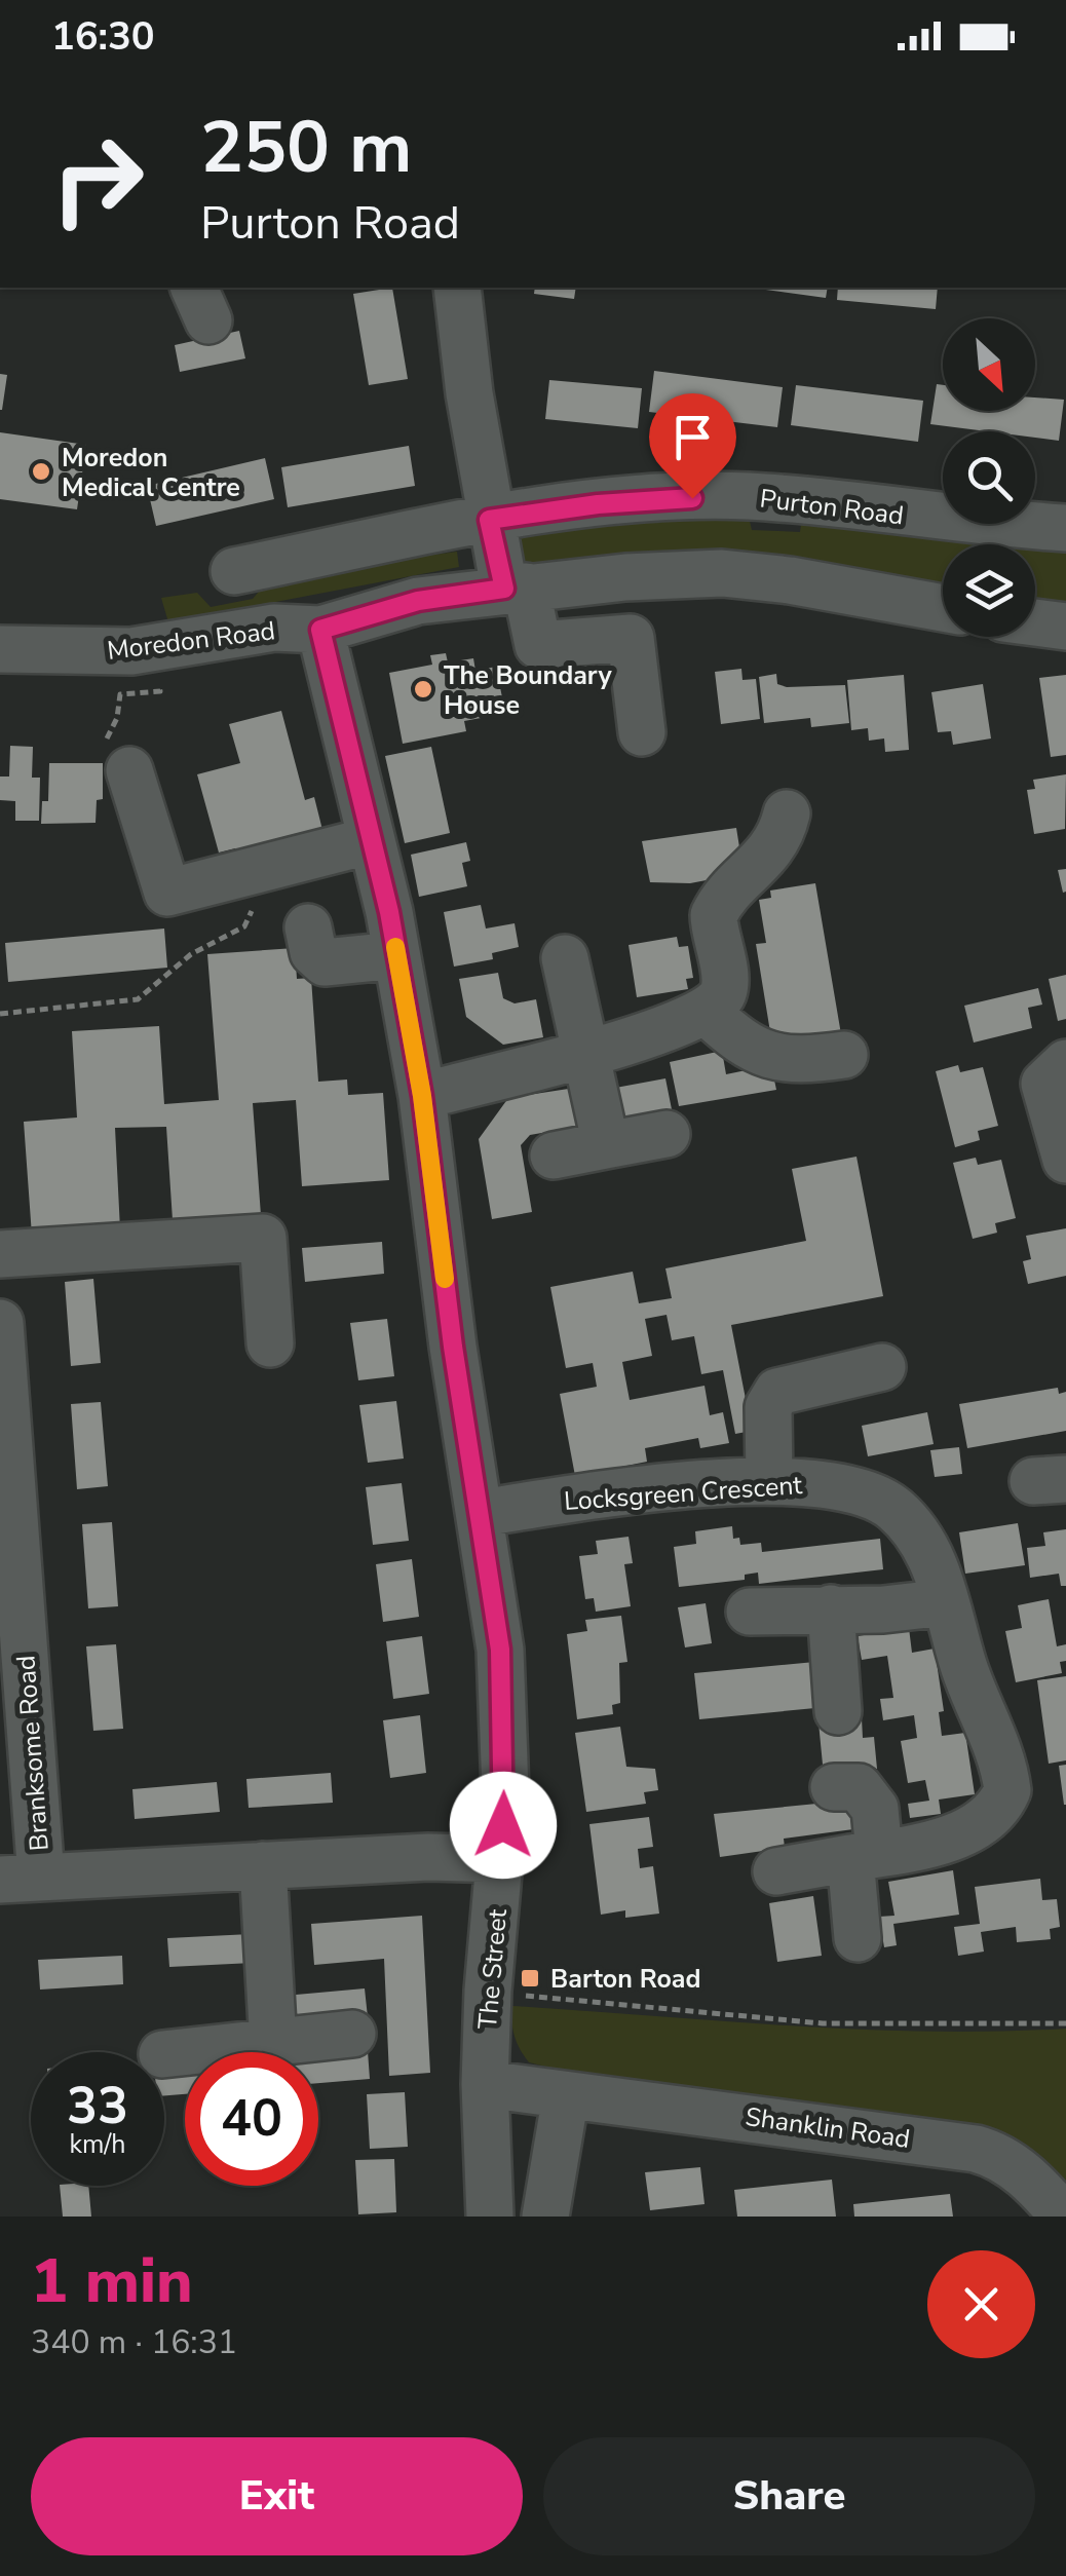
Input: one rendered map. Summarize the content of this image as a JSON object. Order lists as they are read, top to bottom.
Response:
{
  "streets": {
    "street": [
      "Purton Road",
      "Moredon Road",
      "Locksgreen Crescent",
      "Branksome Road",
      "The Street",
      "Shanklin Road"
    ]
  },
  "crossings": [
    ["Moredon Road", "The Street"],
    ["Locksgreen Crescent", "The Street"],
    ["The Street", "Shanklin Road"]
  ],
  "places": {
    "other": ["Moredon Medical Centre", "The Boundary House"],
    "transit": ["Barton Road"]
  },
  "north": "bottom right",
  "page": {
    "status": "16:30",
    "turn": ["250 m", "Purton Road"],
    "speed": "33 km/h",
    "limit": "40",
    "heading": ["1 min", "340 m · 16:31"],
    "buttons": ["Exit", "Share"]
  }
}
